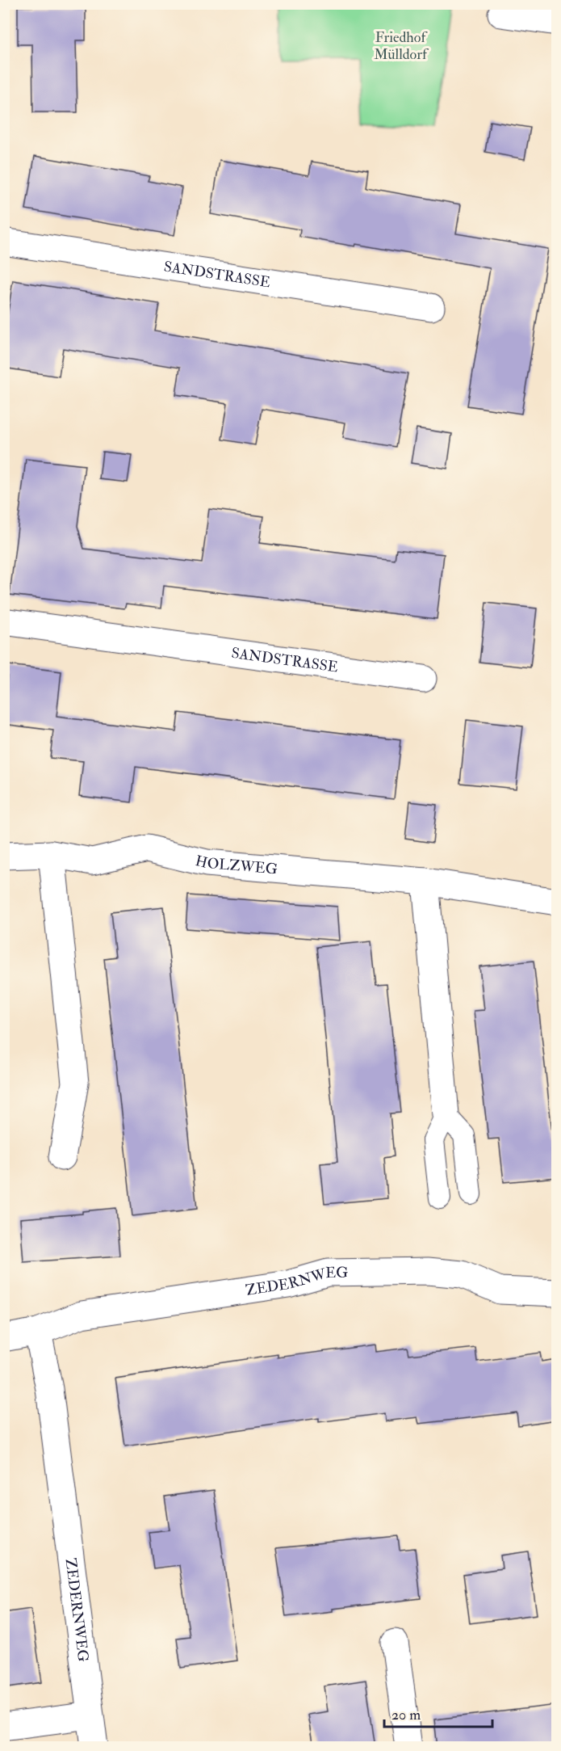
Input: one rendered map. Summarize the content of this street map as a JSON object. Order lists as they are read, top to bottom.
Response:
{
  "streets": {
    "street": ["SANDSTRASSE", "HOLZWEG", "ZEDERNWEG"]
  },
  "parks": ["Friedhof Mülldorf"],
  "scale_bar": "20 m"
}
